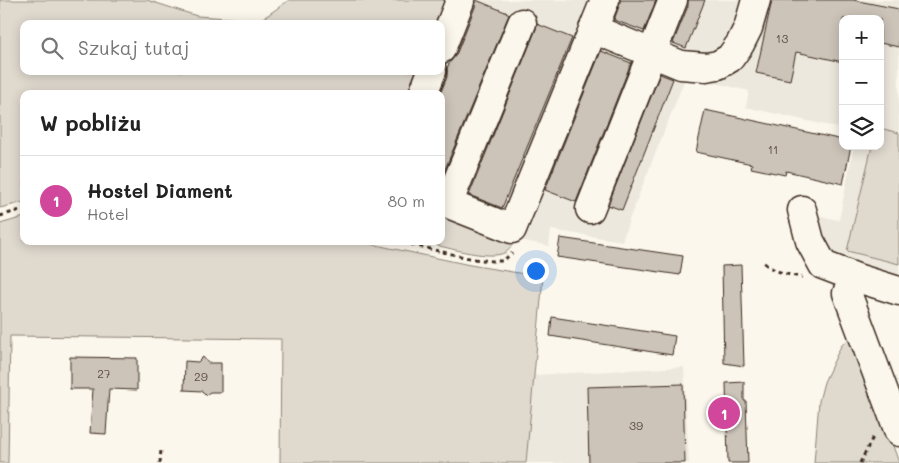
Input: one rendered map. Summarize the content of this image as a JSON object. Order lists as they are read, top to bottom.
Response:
{
  "house_numbers": [
    "13",
    "11",
    "27",
    "29",
    "39"
  ],
  "page": {
    "map_buttons": ["+", "−"],
    "search": "Szukaj tutaj",
    "heading": "W pobliżu",
    "list": [
      {
        "mark": "1",
        "name": "Hostel Diament",
        "note": "Hotel",
        "value": "80 m"
      }
    ],
    "pins": "1"
  }
}
